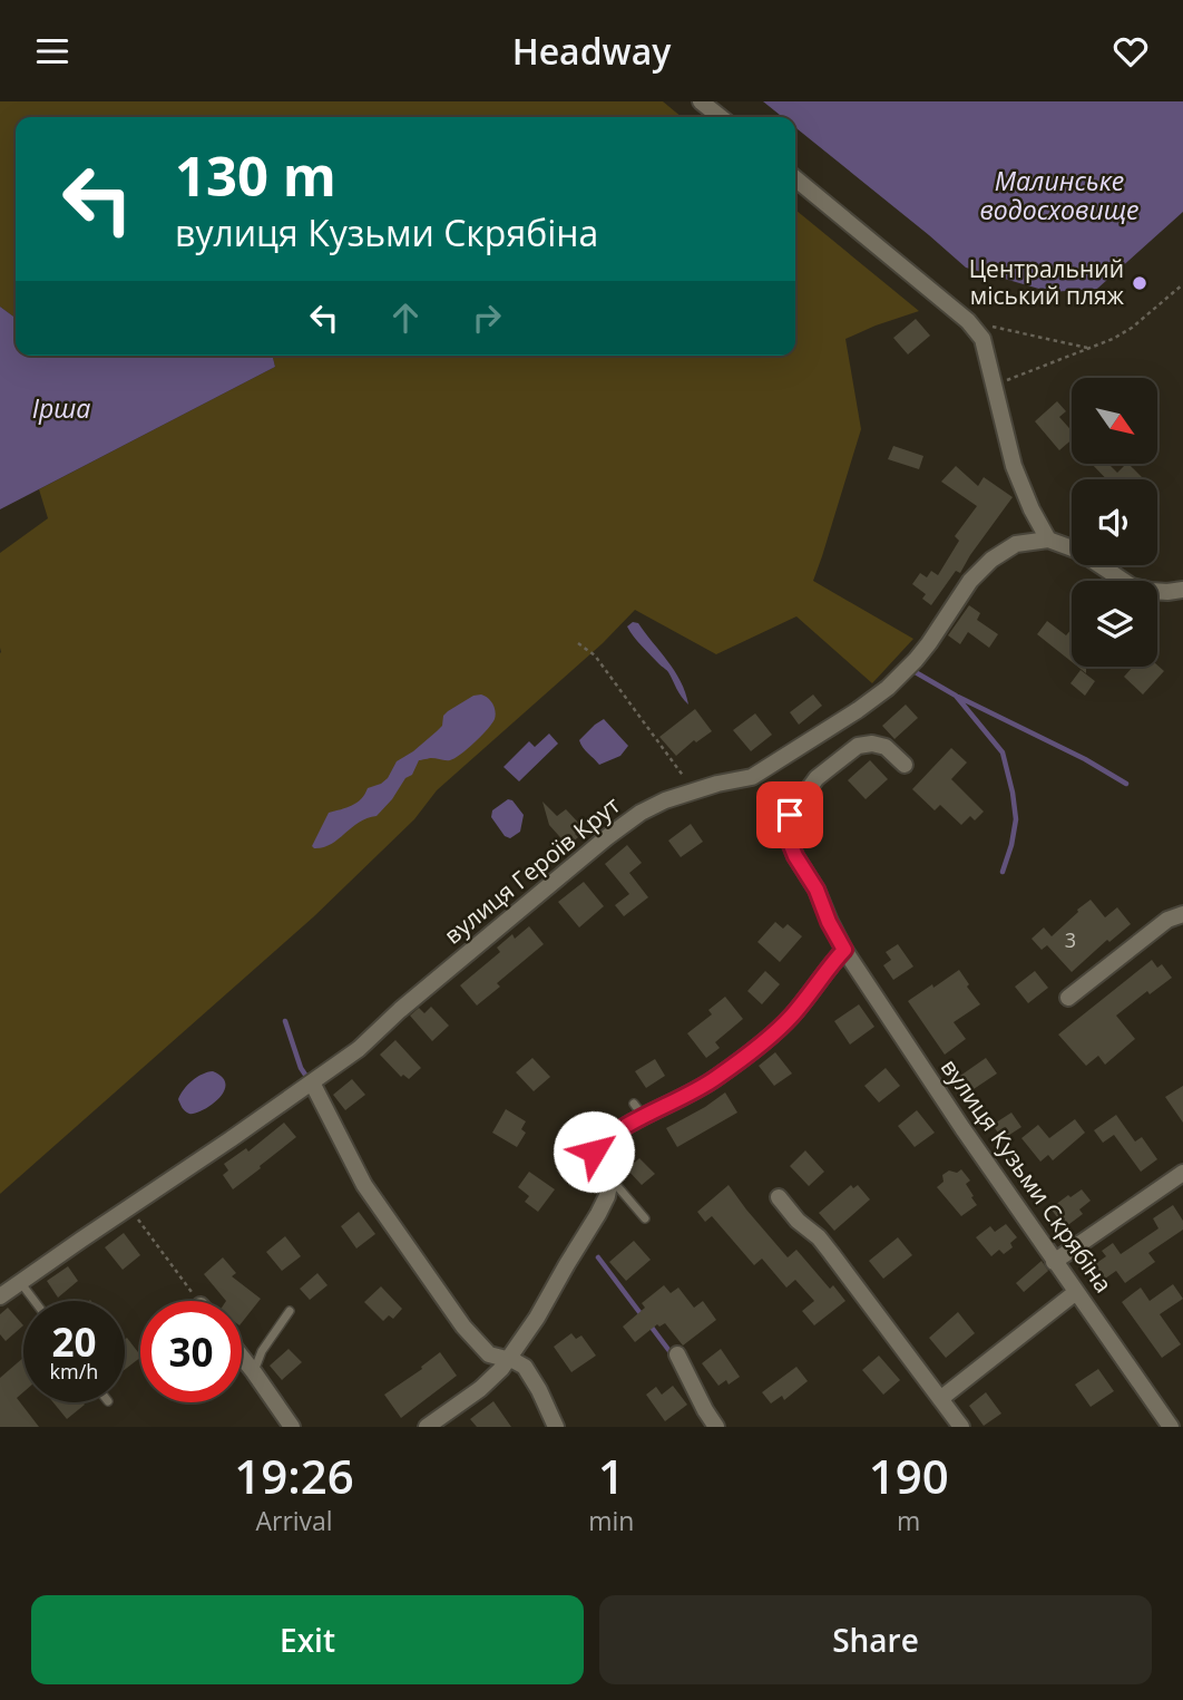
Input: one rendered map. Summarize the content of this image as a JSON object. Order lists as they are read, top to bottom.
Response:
{
  "streets": {
    "street": ["вулиця Героїв Крут", "вулиця Кузьми Скрябіна"]
  },
  "water": ["Малинське водосховище", "Ірша"],
  "places": ["Центральний міський пляж"],
  "house_numbers": ["3"],
  "north": "bottom right",
  "page": {
    "header": "Headway",
    "turn": ["130 m", "вулиця Кузьми Скрябіна"],
    "speed": "20 km/h",
    "limit": "30",
    "eta": [
      "19:26",
      "Arrival",
      "1",
      "min",
      "190",
      "m"
    ],
    "buttons": ["Exit", "Share"]
  }
}
